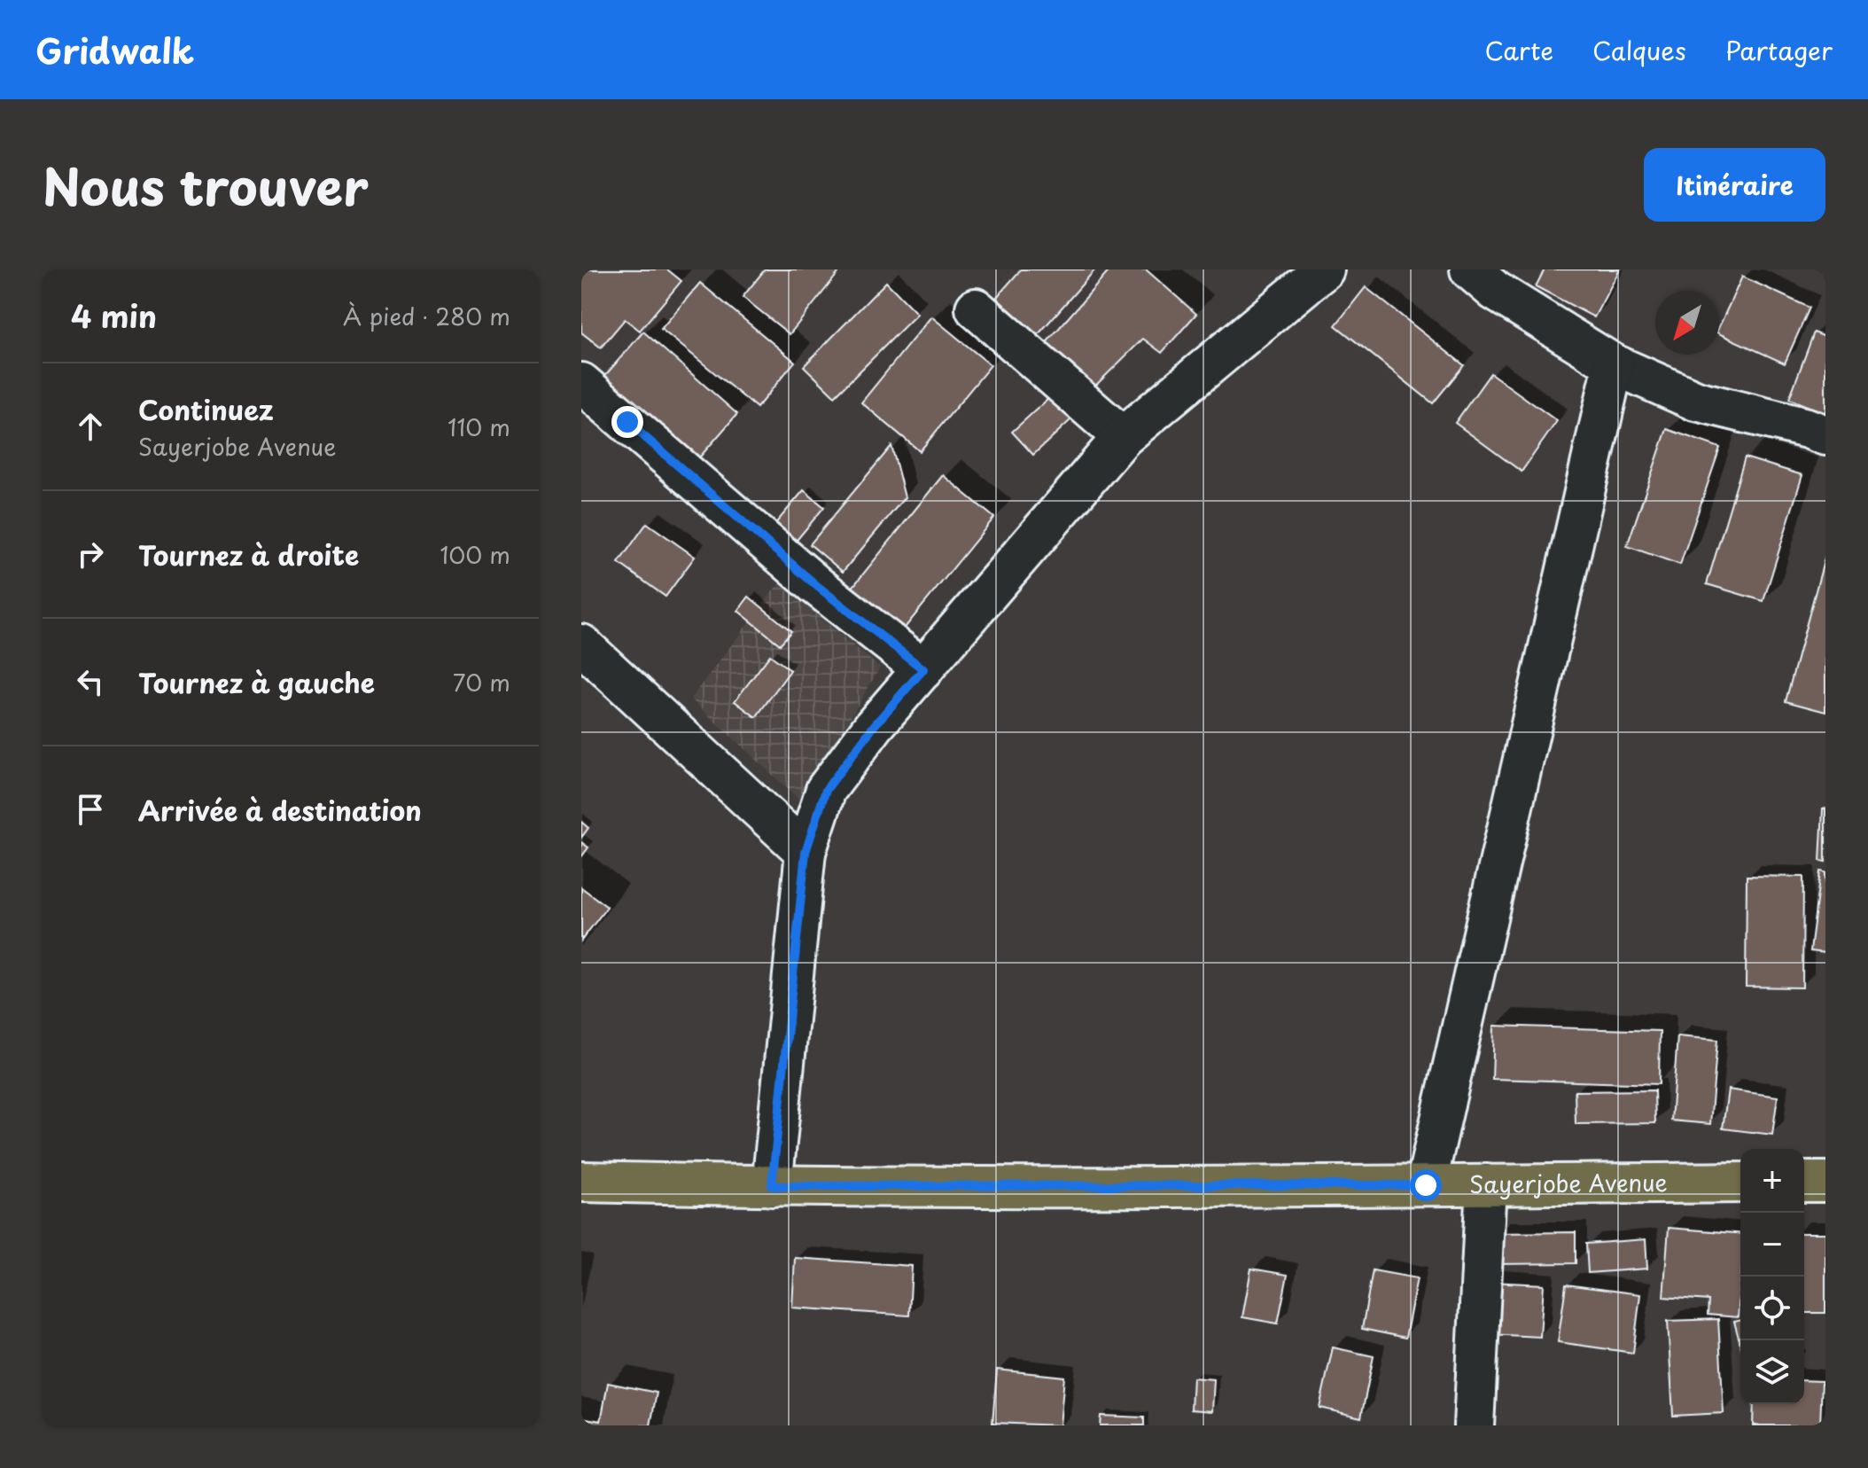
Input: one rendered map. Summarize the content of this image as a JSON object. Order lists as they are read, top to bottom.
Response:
{
  "streets": {
    "main road": ["Sayerjobe Avenue"]
  },
  "north": "bottom left",
  "page": {
    "header": "Gridwalk",
    "nav": ["Carte", "Calques", "Partager"],
    "title": "Nous trouver",
    "buttons": "Itinéraire",
    "heading": ["4 min", "À pied · 280 m"],
    "list": [
      ["Continuez", "Sayerjobe Avenue", "110 m"],
      ["Tournez à droite", "100 m"],
      ["Tournez à gauche", "70 m"],
      "Arrivée à destination"
    ],
    "map_buttons": ["+", "−"]
  }
}
